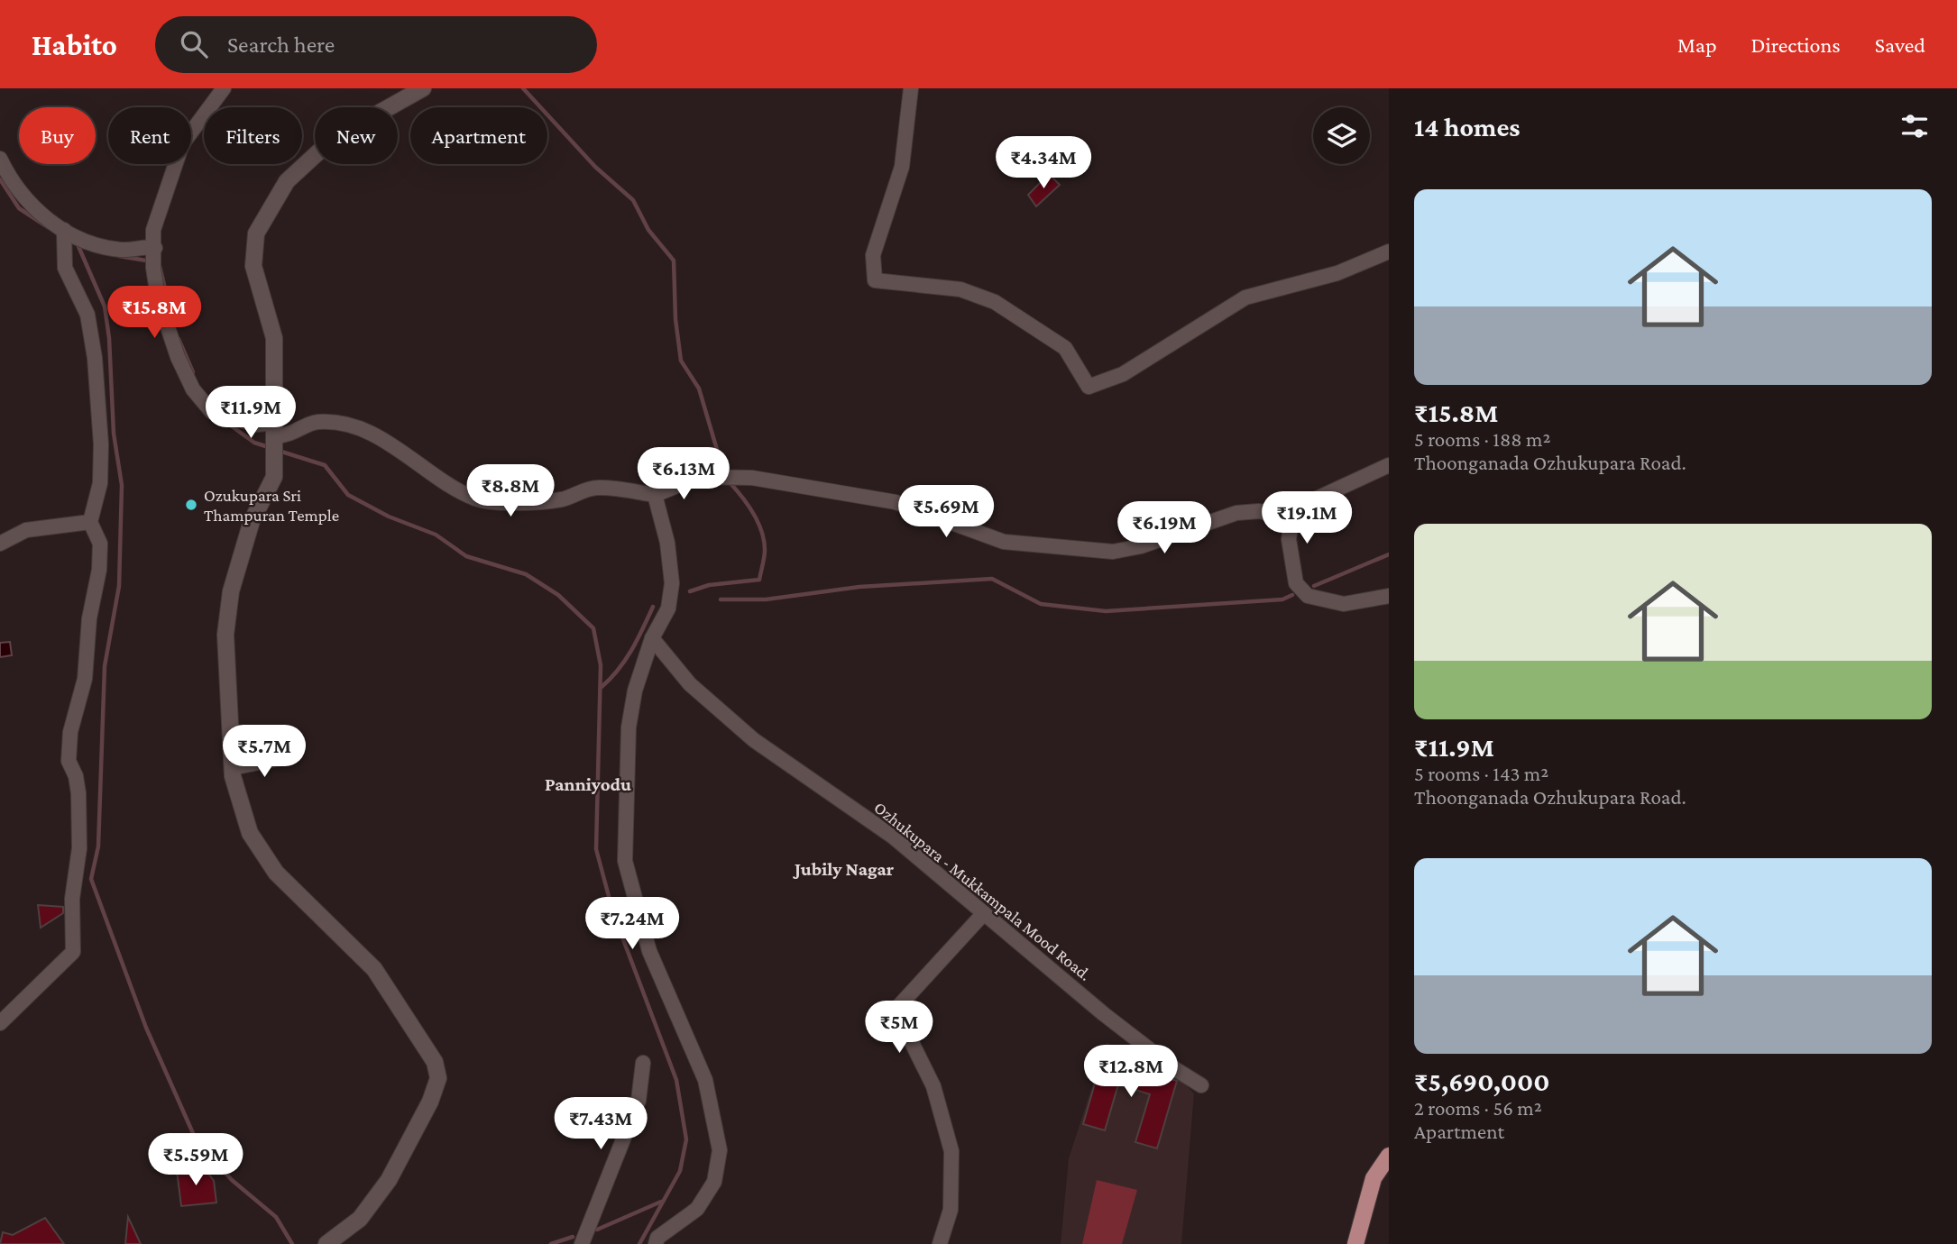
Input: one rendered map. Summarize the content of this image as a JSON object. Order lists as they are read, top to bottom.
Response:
{
  "streets": {
    "street": ["Ozhukupara - Mukkampala Mood Road."]
  },
  "districts": ["Panniyodu", "Jubily Nagar"],
  "places": ["Ozukupara Sri Thampuran Temple"],
  "page": {
    "header": "Habito",
    "search": "Search here",
    "nav": ["Map", "Directions", "Saved"],
    "heading": "14 homes",
    "chip": [
      "Buy",
      "Rent",
      "Filters",
      "New",
      "Apartment"
    ],
    "price": [
      "₹4.34M",
      "₹15.8M",
      "₹11.9M",
      "₹6.13M",
      "₹8.8M",
      "₹5.69M",
      "₹19.1M",
      "₹6.19M",
      "₹5.7M",
      "₹7.24M",
      "₹5M",
      "₹12.8M",
      "₹7.43M",
      "₹5.59M"
    ],
    "list": [
      {
        "name": "₹15.8M",
        "note": "5 rooms · 188 m² · Thoonganada Ozhukupara Road."
      },
      {
        "name": "₹11.9M",
        "note": "5 rooms · 143 m² · Thoonganada Ozhukupara Road."
      },
      {
        "name": "₹5,690,000",
        "note": "2 rooms · 56 m² · Apartment"
      }
    ]
  }
}
